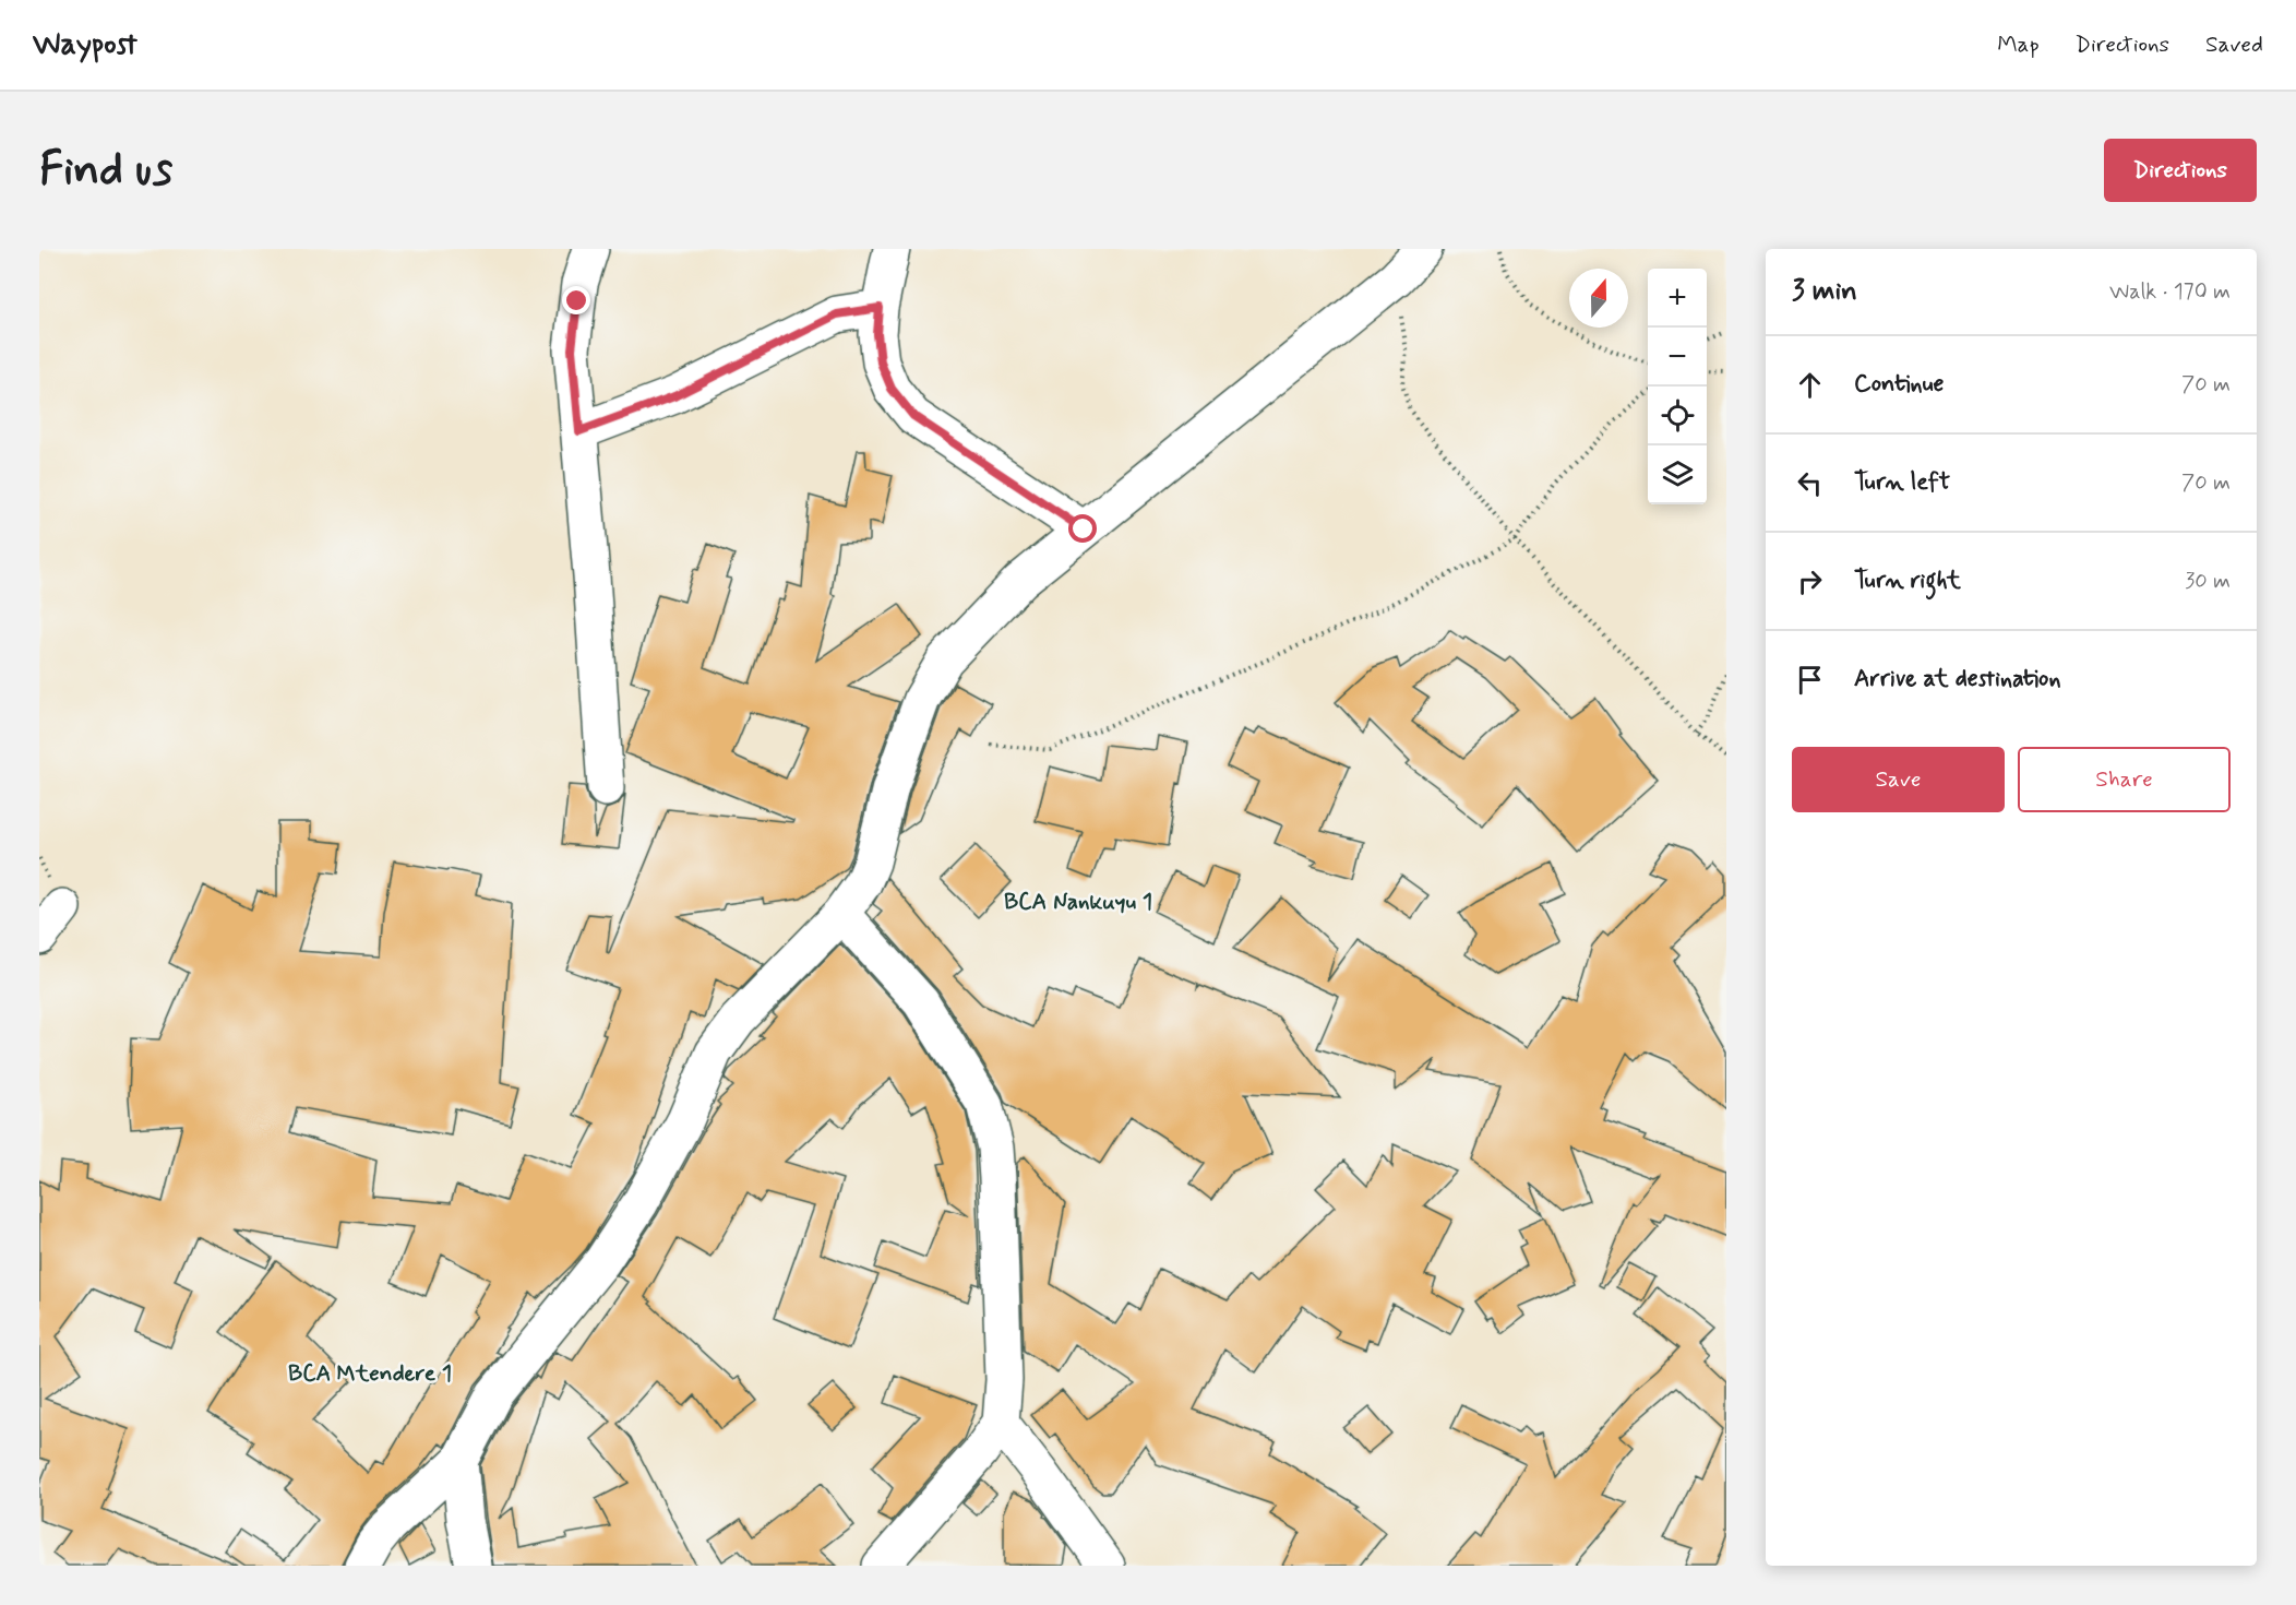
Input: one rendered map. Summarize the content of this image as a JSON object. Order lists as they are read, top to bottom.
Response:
{
  "districts": ["BCA Nankuyu 1", "BCA Mtendere 1"],
  "north": "top",
  "page": {
    "header": "Waypost",
    "nav": ["Map", "Directions", "Saved"],
    "buttons": [
      "Directions",
      ["Save", "Share"]
    ],
    "title": "Find us",
    "heading": ["3 min", "Walk · 170 m"],
    "map_buttons": ["+", "−"],
    "list": [
      ["Continue", "70 m"],
      ["Turn left", "70 m"],
      ["Turn right", "30 m"],
      "Arrive at destination"
    ]
  }
}
